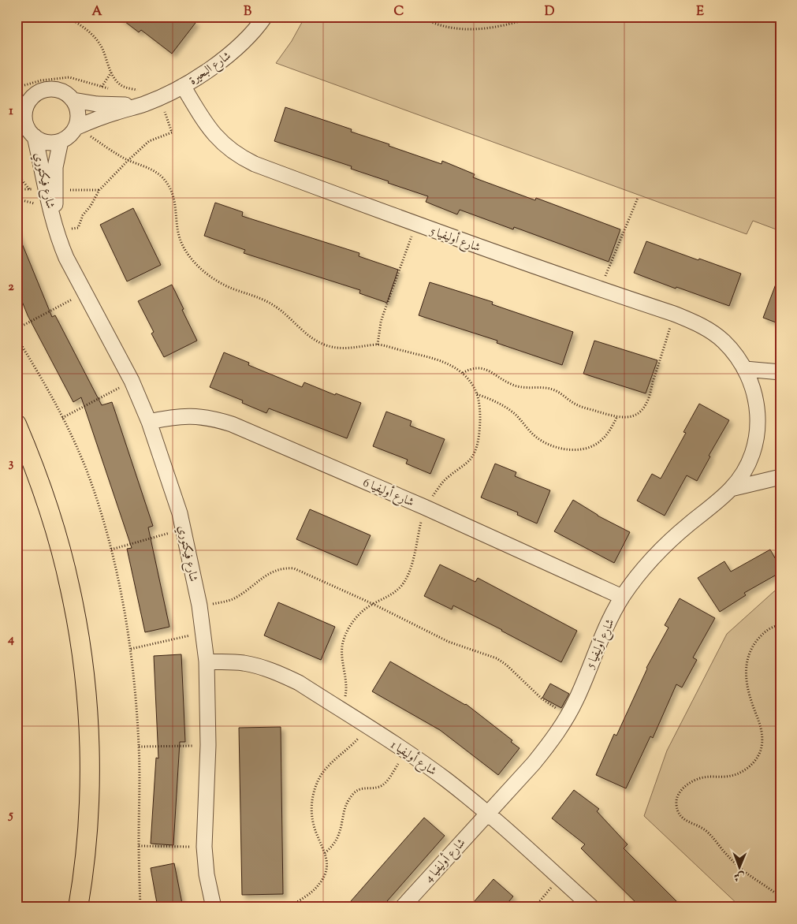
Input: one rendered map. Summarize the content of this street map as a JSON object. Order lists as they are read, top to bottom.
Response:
{
  "streets": {
    "street": [
      "شارع البحيرة",
      "شارع فيكتوري",
      "شارع أوليفيا 5",
      "شارع أوليفيا 6",
      "شارع أوليفيا 1",
      "شارع أوليفيا 4"
    ]
  },
  "crossings": [
    ["شارع البحيرة", "شارع فيكتوري"],
    ["شارع البحيرة", "شارع أوليفيا 5"],
    ["شارع فيكتوري", "شارع أوليفيا 6"],
    ["شارع فيكتوري", "شارع أوليفيا 1"],
    ["شارع أوليفيا 5", "شارع أوليفيا 6"],
    ["شارع أوليفيا 5", "شارع أوليفيا 1"],
    ["شارع أوليفيا 5", "شارع أوليفيا 4"],
    ["شارع أوليفيا 1", "شارع أوليفيا 4"]
  ],
  "north": "bottom",
  "grid": {
    "columns": [
      "A",
      "B",
      "C",
      "D",
      "E"
    ],
    "rows": [
      "1",
      "2",
      "3",
      "4",
      "5"
    ]
  }
}
